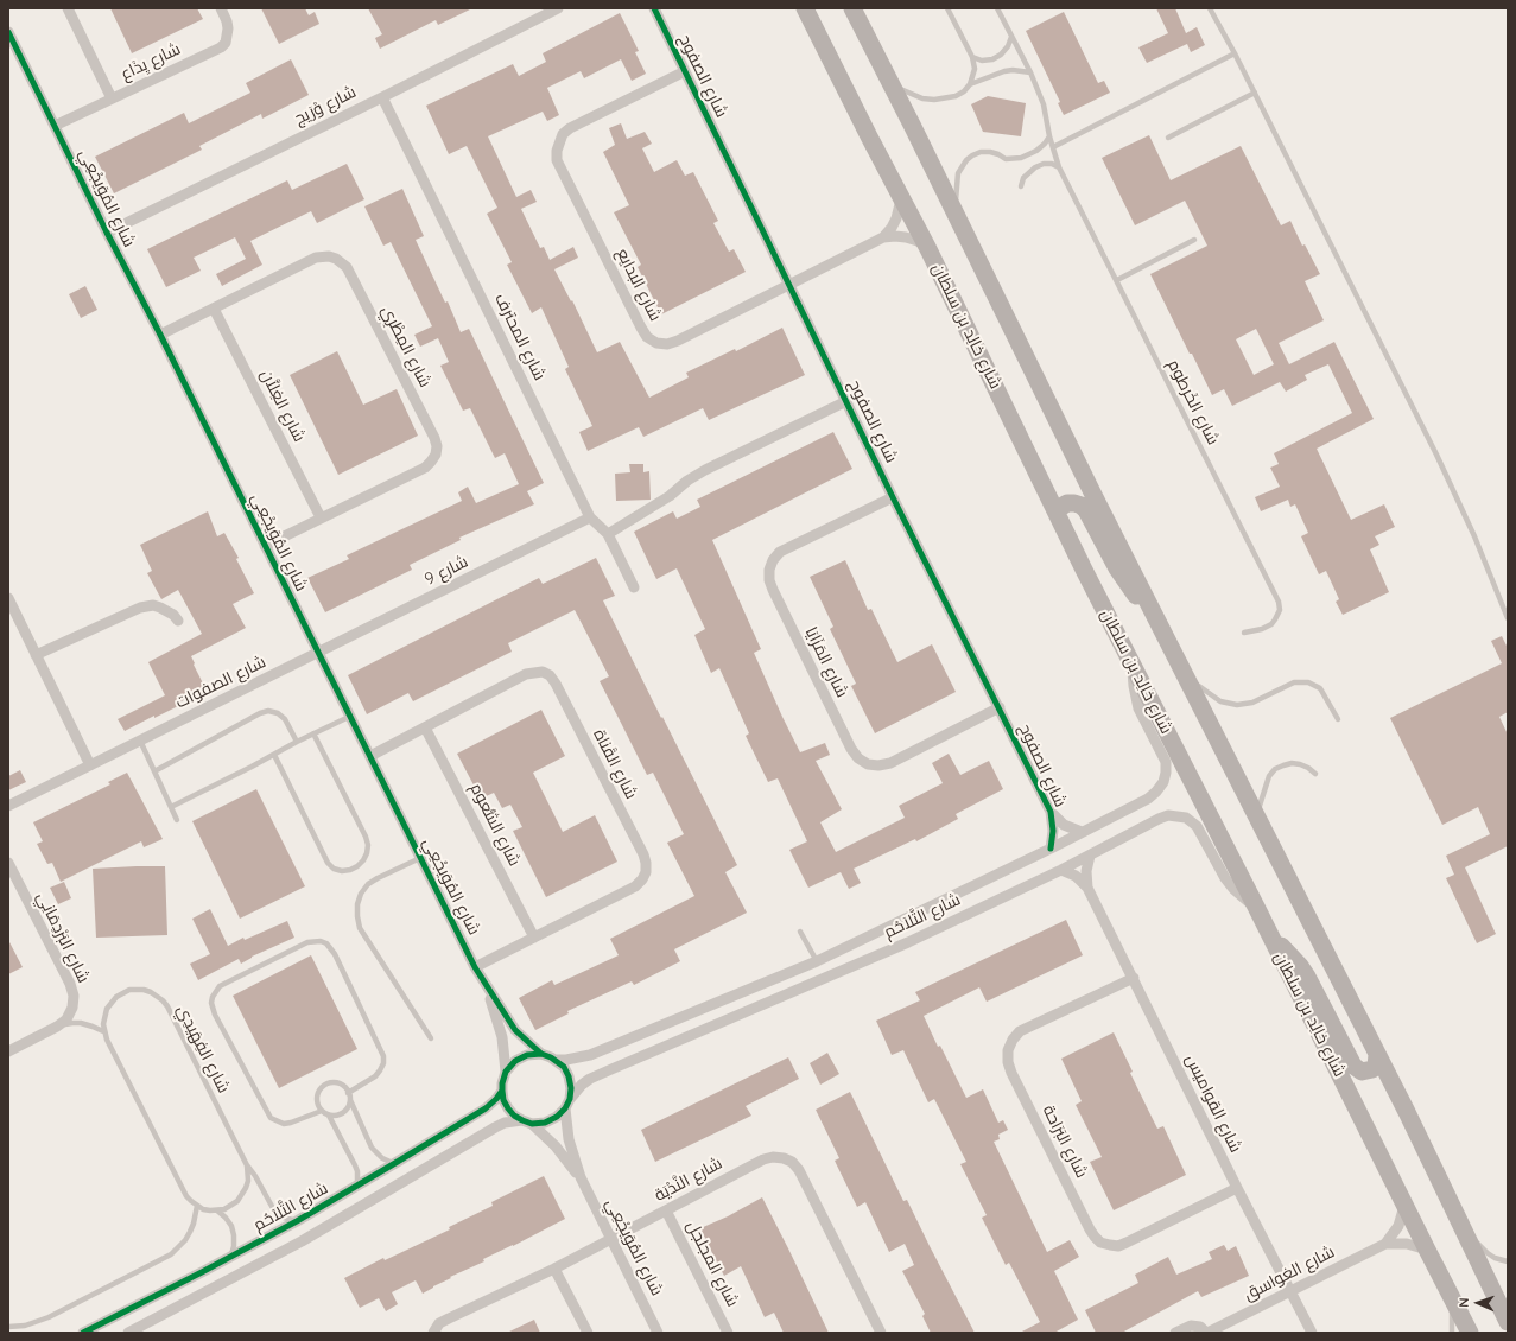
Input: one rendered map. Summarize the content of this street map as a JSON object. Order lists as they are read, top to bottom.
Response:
{
  "streets": {
    "main road": ["شارع خالِد بن سلطان"],
    "street": [
      "شارع يِذَاع",
      "شارع الصفوح",
      "شارع وْرَيج",
      "شارع المُوَيجْعِي",
      "شارع البدايع",
      "شارع المحترف",
      "شارع المِطْرِي",
      "شارع الغِلاَّن",
      "شارع 9",
      "شارع المَزَايَا",
      "شارع الصفوات",
      "شارع القَناة",
      "شارع الشُّعوم",
      "شارع التَّلاَحُم",
      "شارع البَرْدِمَانِي",
      "شارع القواميس",
      "شارع البَرَاحة",
      "شارع النَّدْيَة",
      "شارع المجلجل",
      "شارع الغواسق"
    ],
    "lane": ["شارع الخَرطوم", "شارع الفِهَيدِي"]
  },
  "crossings": [
    ["شارع يِذَاع", "شارع المُوَيجْعِي"],
    ["شارع الصفوح", "شارع البدايع"],
    ["شارع الصفوح", "شارع المَزَايَا"],
    ["شارع الصفوح", "شارع التَّلاَحُم"],
    ["شارع وْرَيج", "شارع المُوَيجْعِي"],
    ["شارع وْرَيج", "شارع المحترف"],
    ["شارع المُوَيجْعِي", "شارع المِطْرِي"],
    ["شارع المُوَيجْعِي", "شارع 9"],
    ["شارع المُوَيجْعِي", "شارع الصفوات"],
    ["شارع المُوَيجْعِي", "شارع القَناة"],
    ["شارع المُوَيجْعِي", "شارع التَّلاَحُم"],
    ["شارع المُوَيجْعِي", "شارع النَّدْيَة"],
    ["شارع البدايع", "شارع خالِد بن سلطان"],
    ["شارع خالِد بن سلطان", "شارع التَّلاَحُم"],
    ["شارع خالِد بن سلطان", "شارع الغواسق"],
    ["شارع المحترف", "شارع 9"],
    ["شارع المِطْرِي", "شارع الغِلاَّن"],
    ["شارع 9", "شارع الصفوات"],
    ["شارع القَناة", "شارع الشُّعوم"],
    ["شارع التَّلاَحُم", "شارع الفِهَيدِي"],
    ["شارع التَّلاَحُم", "شارع القواميس"],
    ["شارع القواميس", "شارع البَرَاحة"],
    ["شارع القواميس", "شارع الغواسق"],
    ["شارع النَّدْيَة", "شارع المجلجل"]
  ],
  "north": "left"
}
